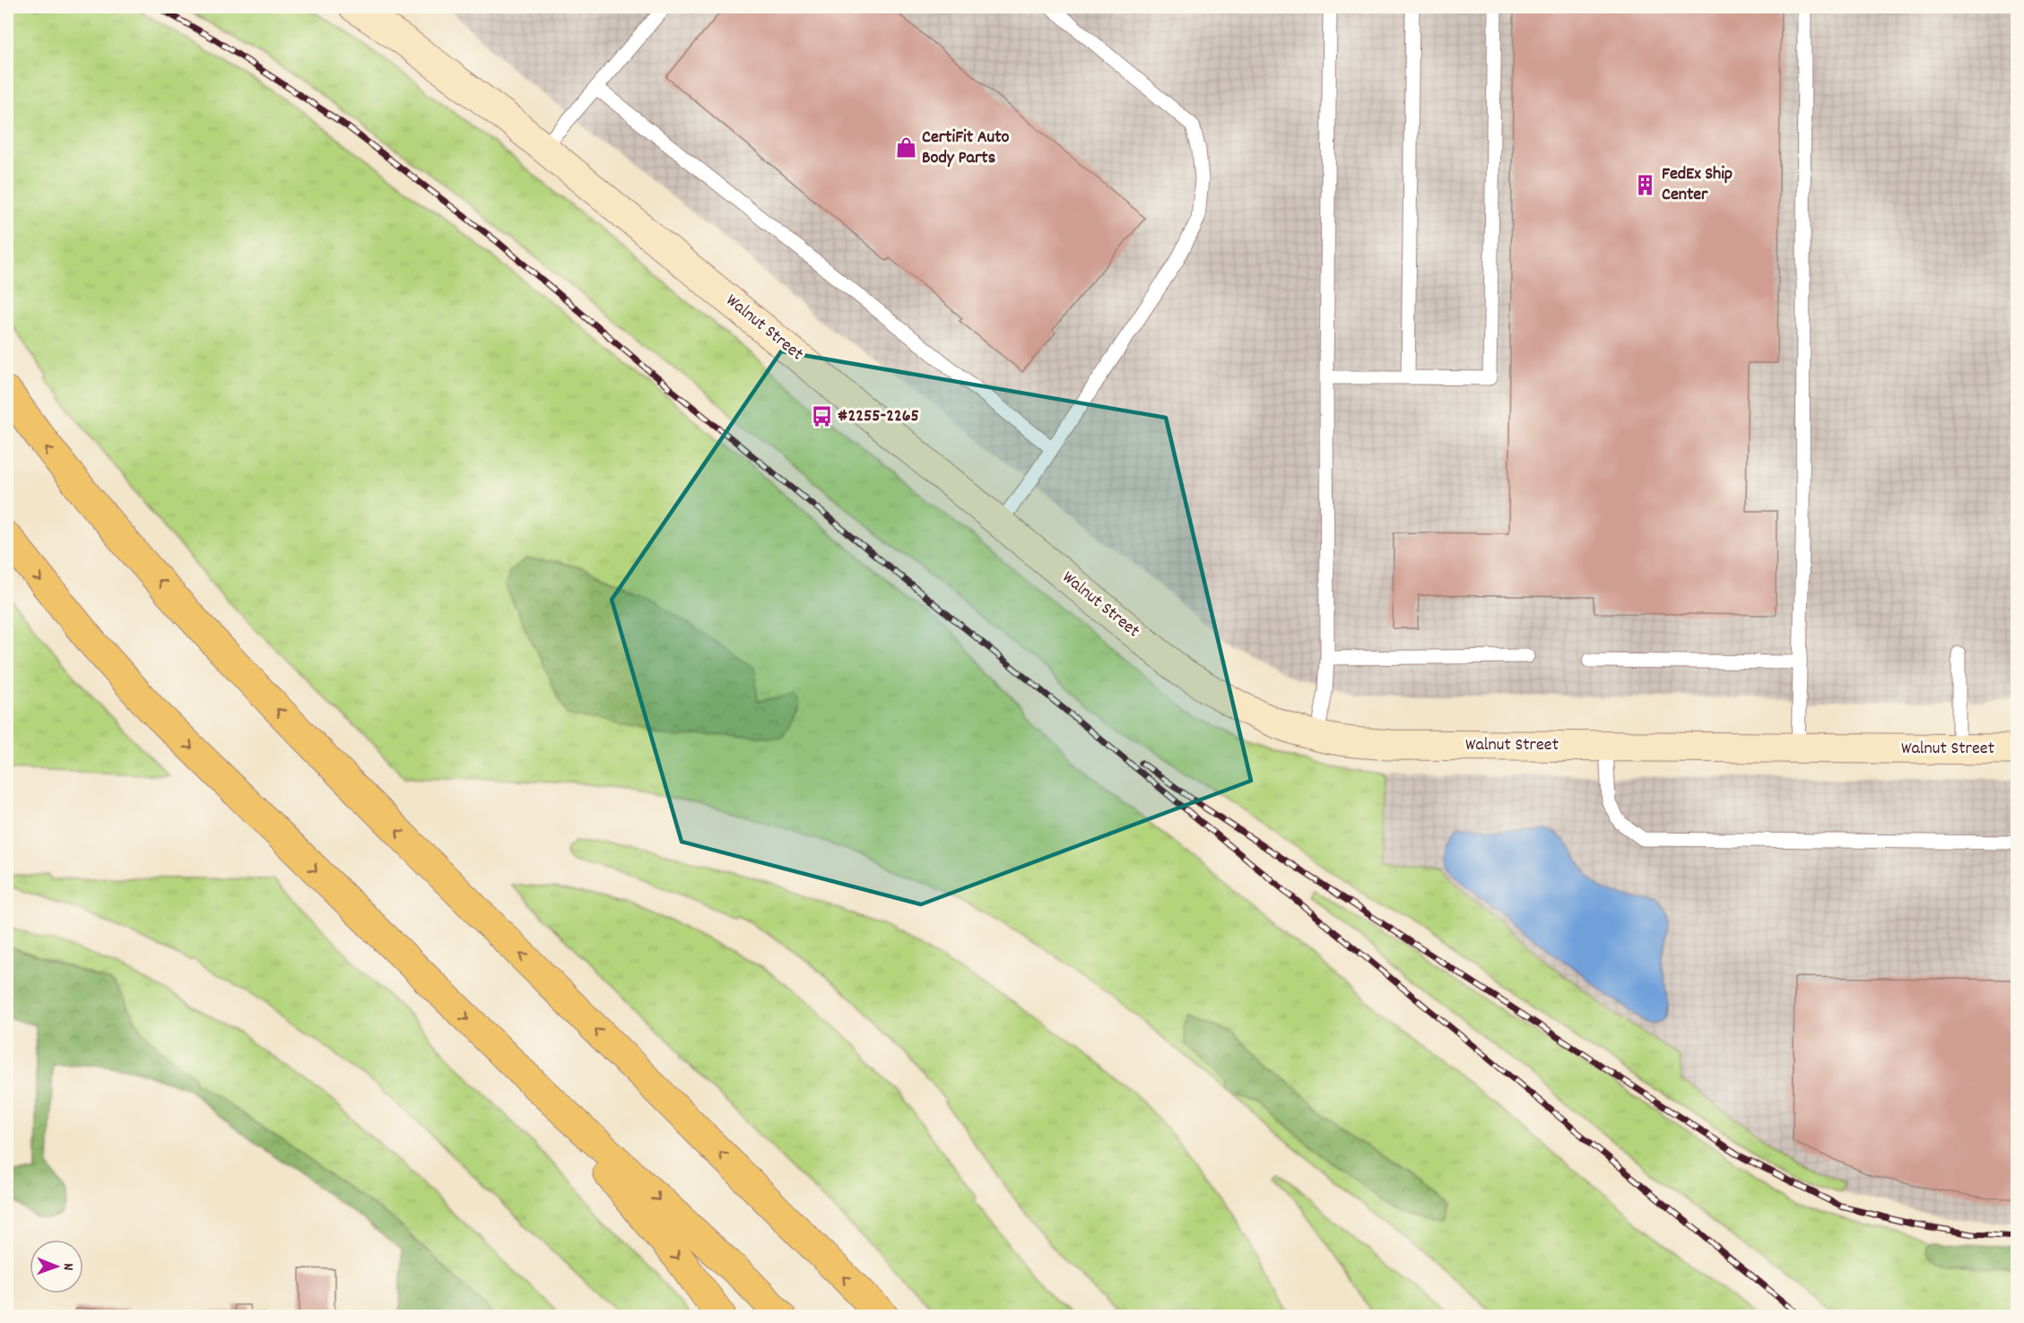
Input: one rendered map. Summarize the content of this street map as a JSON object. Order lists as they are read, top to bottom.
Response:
{
  "streets": {
    "street": ["Walnut Street"]
  },
  "places": {
    "shop": ["CertiFit Auto Body Parts"],
    "building": ["FedEx Ship Center"],
    "bus stop": ["#2255-2265"]
  },
  "north": "right"
}
